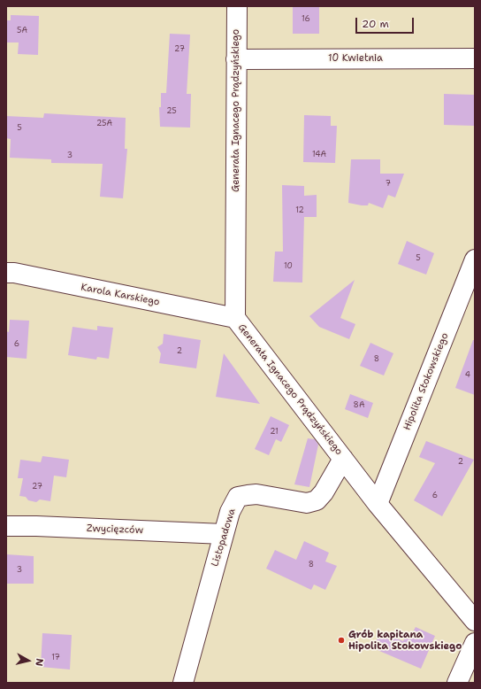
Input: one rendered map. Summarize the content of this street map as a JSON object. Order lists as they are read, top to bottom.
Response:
{
  "streets": {
    "street": [
      "10 Kwietnia",
      "Generała Ignacego Prądzyńskiego",
      "Karola Karskiego",
      "Hipolita Stokowskiego",
      "Zwycięzców",
      "Listopadowa"
    ]
  },
  "crossings": [
    ["10 Kwietnia", "Generała Ignacego Prądzyńskiego"],
    ["Generała Ignacego Prądzyńskiego", "Karola Karskiego"],
    ["Generała Ignacego Prądzyńskiego", "Hipolita Stokowskiego"],
    ["Generała Ignacego Prądzyńskiego", "Listopadowa"],
    ["Zwycięzców", "Listopadowa"]
  ],
  "places": ["Grób kapitana Hipolita Stokowskiego"],
  "house_numbers": [
    "16",
    "5A",
    "27",
    "25",
    "25A",
    "5",
    "14A",
    "3",
    "7",
    "12",
    "5",
    "10",
    "6",
    "2",
    "8",
    "4",
    "8A",
    "21",
    "2",
    "27",
    "6",
    "8",
    "3",
    "17"
  ],
  "scale_bar": "20 m",
  "north": "right"
}
